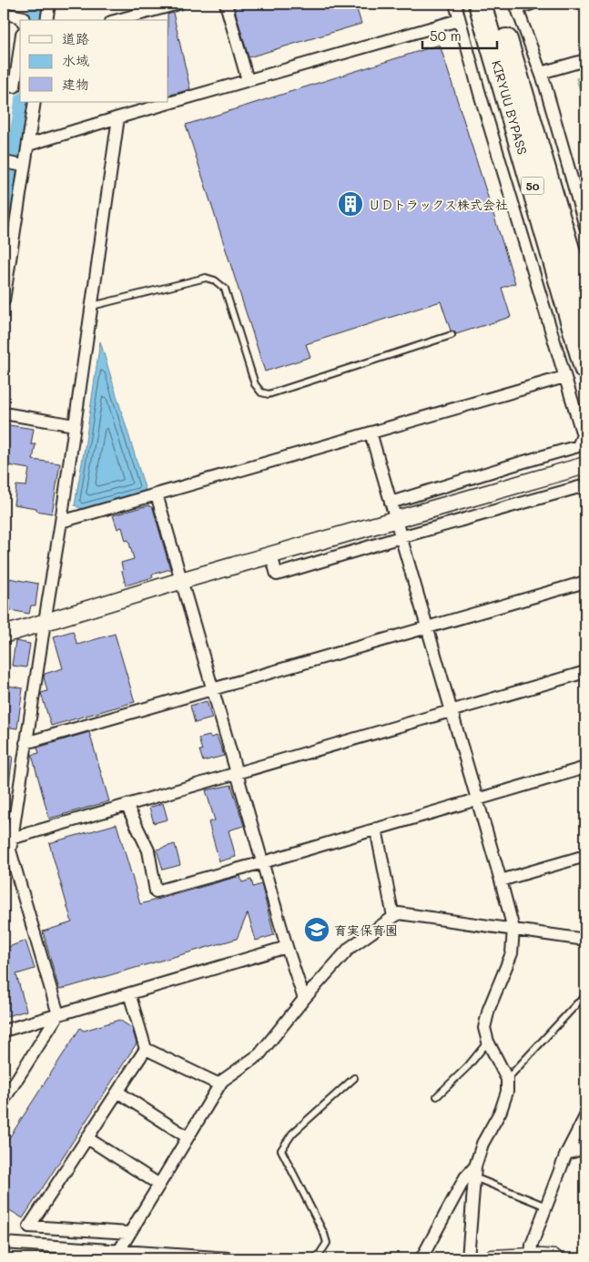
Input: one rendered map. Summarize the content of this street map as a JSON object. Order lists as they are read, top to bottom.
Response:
{
  "streets": {
    "highway": ["KIRYUU BYPASS", "50"]
  },
  "places": {
    "building": ["ＵＤトラックス株式会社"],
    "school or university": ["育実保育園"]
  },
  "legend": ["道路", "水域", "建物"],
  "scale_bar": "50 m"
}
